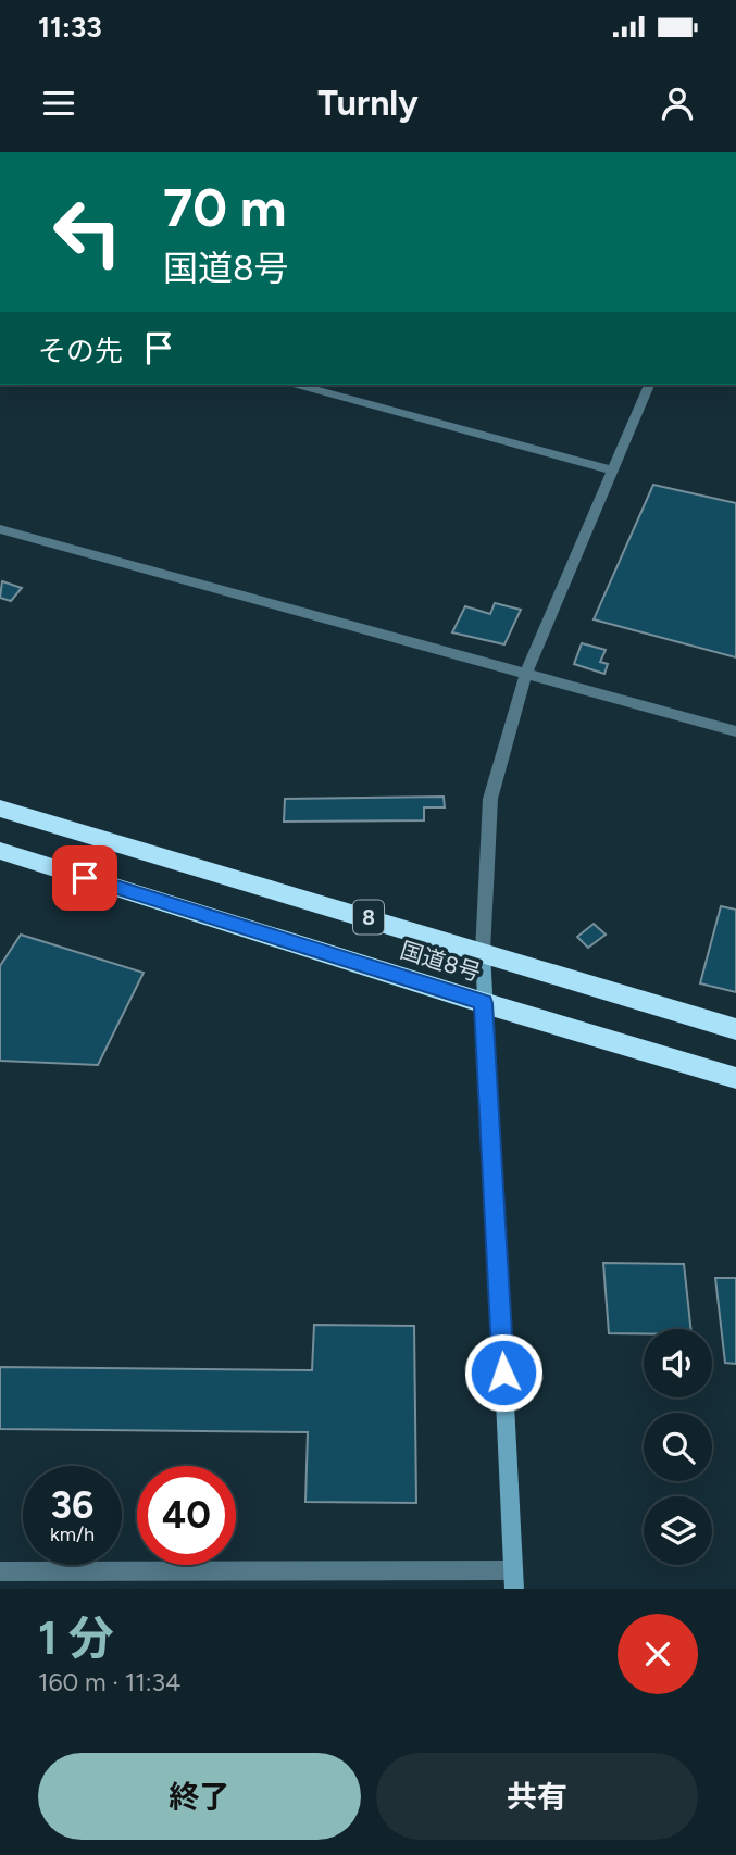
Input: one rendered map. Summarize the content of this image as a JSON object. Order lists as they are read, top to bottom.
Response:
{
  "streets": {
    "highway": ["8", "国道8号"]
  },
  "page": {
    "status": "11:33",
    "header": "Turnly",
    "turn": ["70 m", "国道8号"],
    "then": "その先",
    "speed": "36 km/h",
    "limit": "40",
    "heading": ["1 分", "160 m · 11:34"],
    "buttons": ["終了", "共有"]
  }
}
